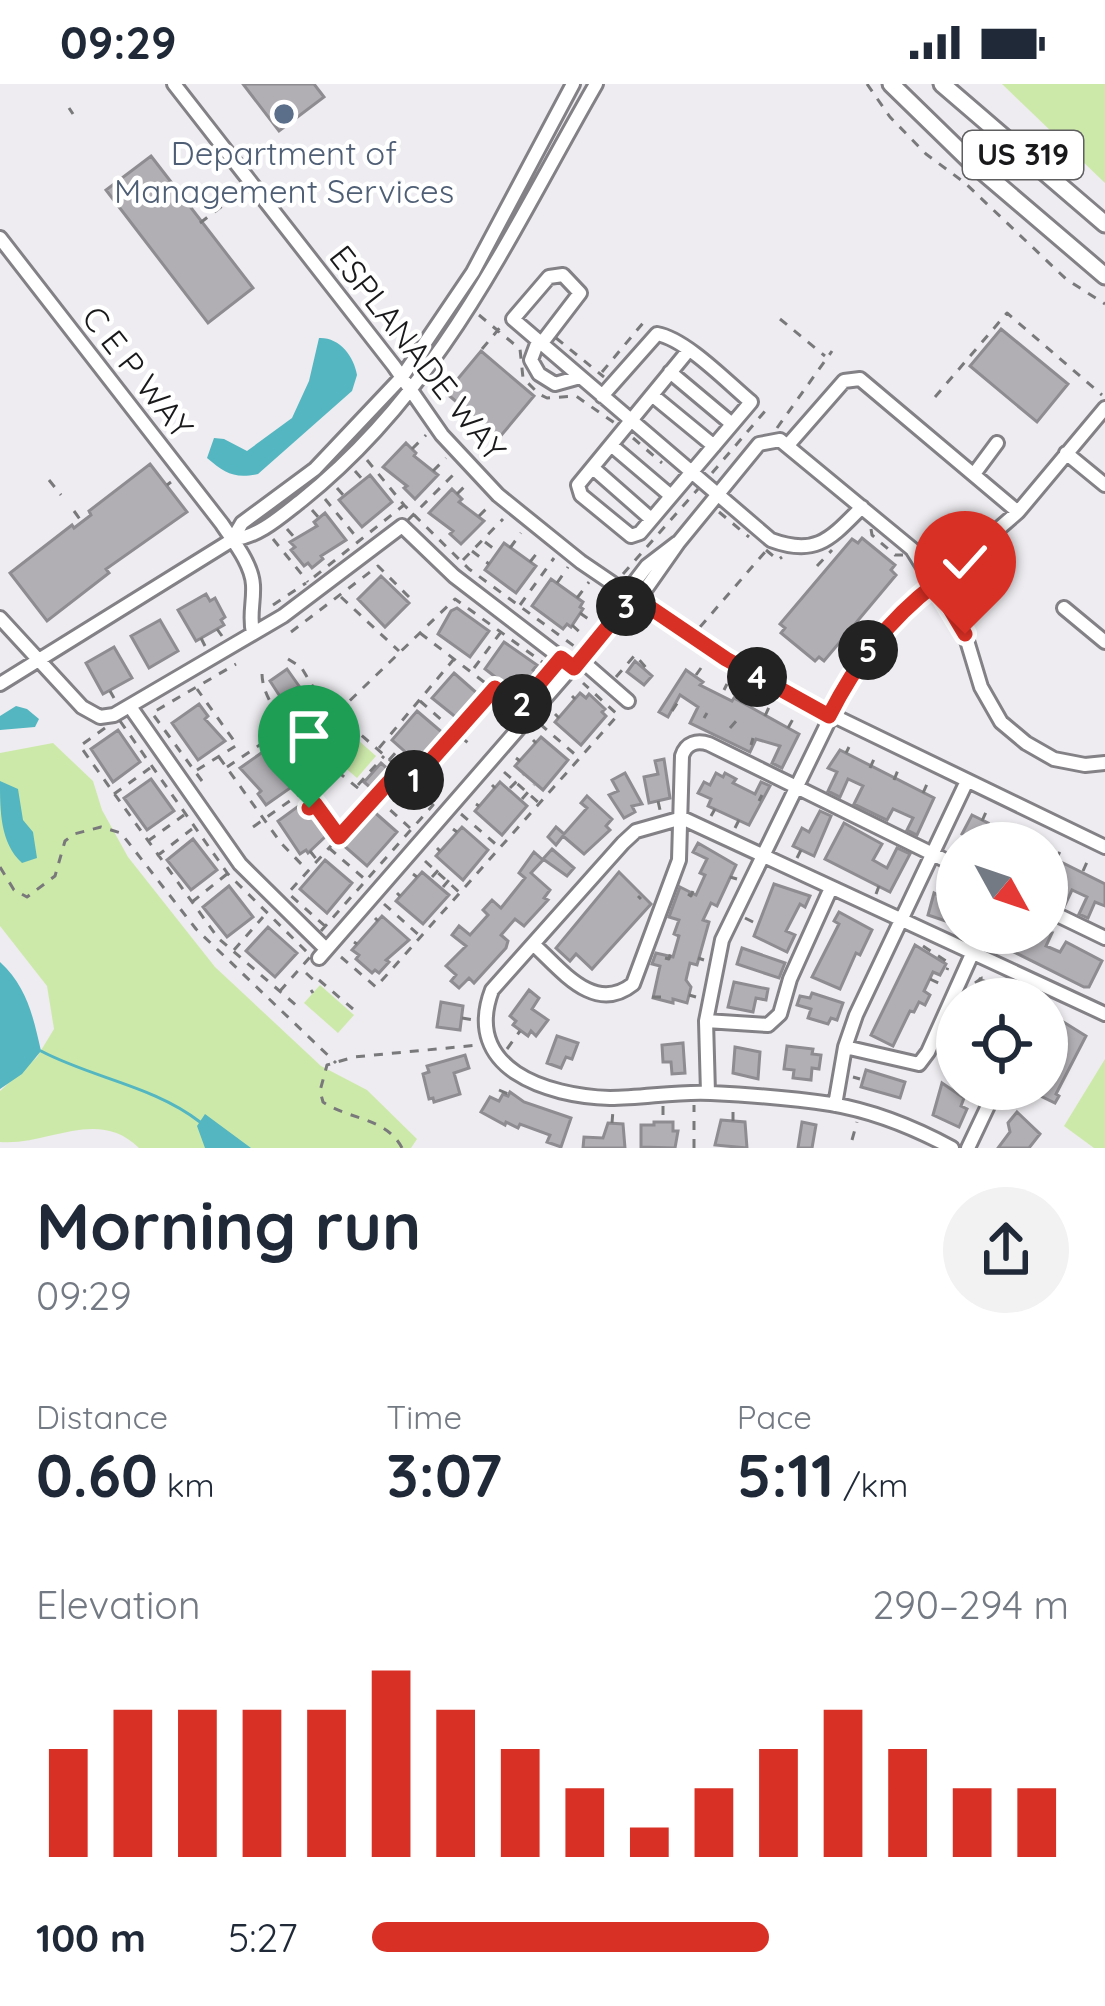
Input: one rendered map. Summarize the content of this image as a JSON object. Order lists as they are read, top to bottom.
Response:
{
  "streets": {
    "main road": ["US 319"],
    "street": ["ESPLANADE WAY", "C E P WAY"]
  },
  "places": ["Department of Management Services"],
  "north": "bottom right",
  "page": {
    "status": "09:29",
    "pins": [
      "3",
      "5",
      "4",
      "2",
      "1"
    ],
    "heading": ["Morning run", "09:29"],
    "stats": [
      ["Distance", "0.60 km"],
      ["Time", "3:07"],
      ["Pace", "5:11 /km"]
    ],
    "chart": ["Elevation", "290–294 m"],
    "list": [
      {
        "name": "100 m",
        "note": "5:27"
      }
    ]
  }
}
